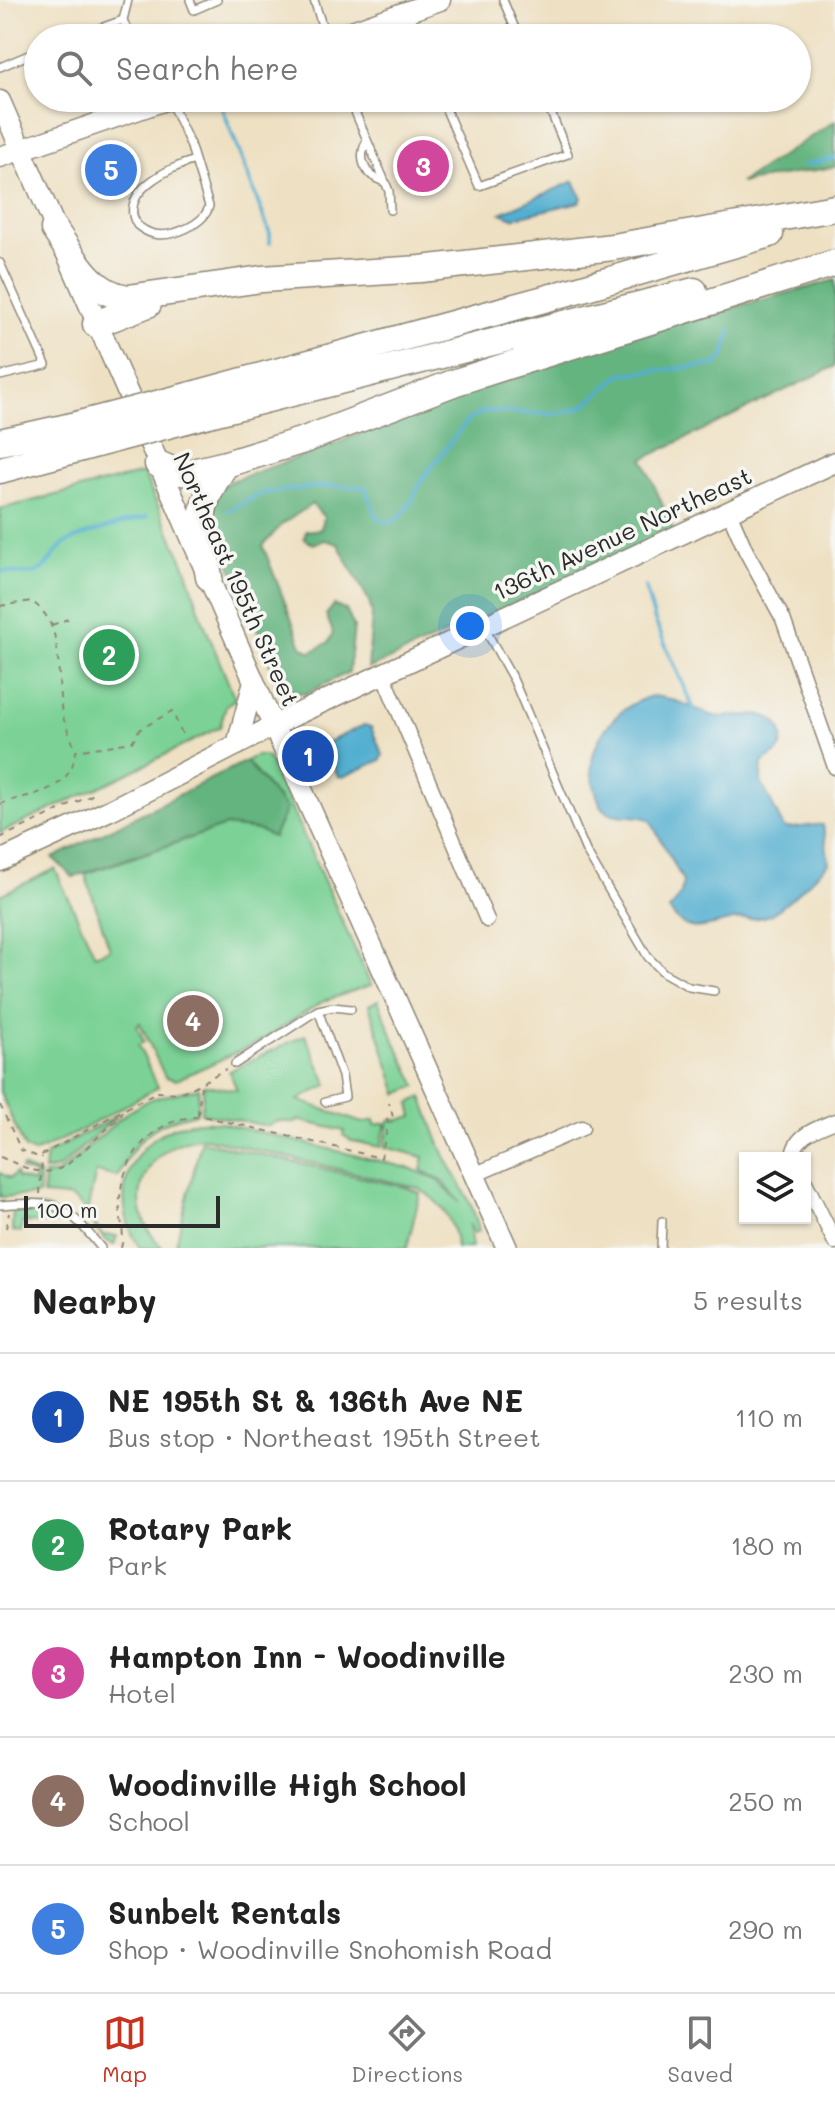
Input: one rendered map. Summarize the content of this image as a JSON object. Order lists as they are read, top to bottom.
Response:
{
  "streets": {
    "main road": ["136th Avenue Northeast", "Northeast 195th Street"]
  },
  "crossings": [
    ["136th Avenue Northeast", "Northeast 195th Street"]
  ],
  "scale_bar": "100 m",
  "page": {
    "search": "Search here",
    "pins": [
      "3",
      "5",
      "2",
      "1",
      "4"
    ],
    "scale": "100 m",
    "heading": ["Nearby", "5 results"],
    "list": [
      {
        "mark": "1",
        "name": "NE 195th St & 136th Ave NE",
        "note": "Bus stop · Northeast 195th Street",
        "value": "110 m"
      },
      {
        "mark": "2",
        "name": "Rotary Park",
        "note": "Park",
        "value": "180 m"
      },
      {
        "mark": "3",
        "name": "Hampton Inn - Woodinville",
        "note": "Hotel",
        "value": "230 m"
      },
      {
        "mark": "4",
        "name": "Woodinville High School",
        "note": "School",
        "value": "250 m"
      },
      {
        "mark": "5",
        "name": "Sunbelt Rentals",
        "note": "Shop · Woodinville Snohomish Road",
        "value": "290 m"
      }
    ],
    "nav": ["Map", "Directions", "Saved"]
  }
}
